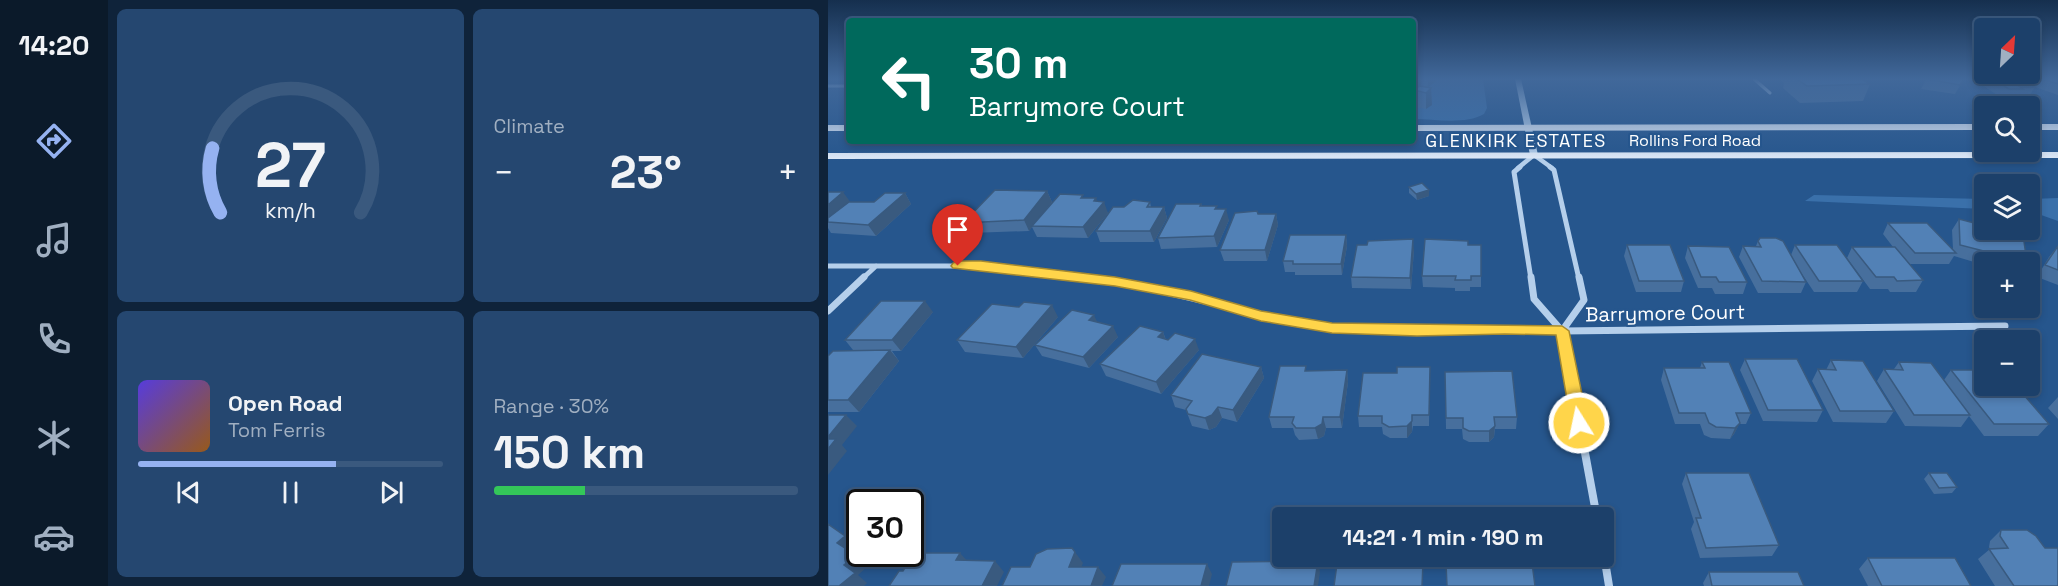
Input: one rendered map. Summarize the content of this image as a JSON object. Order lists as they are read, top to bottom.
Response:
{
  "streets": {
    "main road": ["Rollins Ford Road"],
    "street": ["Barrymore Court"]
  },
  "districts": ["GLENKIRK ESTATES"],
  "north": "top right",
  "page": {
    "tabs": "14:20",
    "tile": [
      "Climate",
      ["Range · 30%", "150 km"]
    ],
    "map_buttons": ["+", "−"],
    "turn": ["30 m", "Barrymore Court"],
    "heat": ["−", "23°", "+"],
    "song": ["Open Road", "Tom Ferris"],
    "limit": "30",
    "trip": "14:21 · 1 min · 190 m",
    "gauge": ["27", "km/h"]
  }
}
